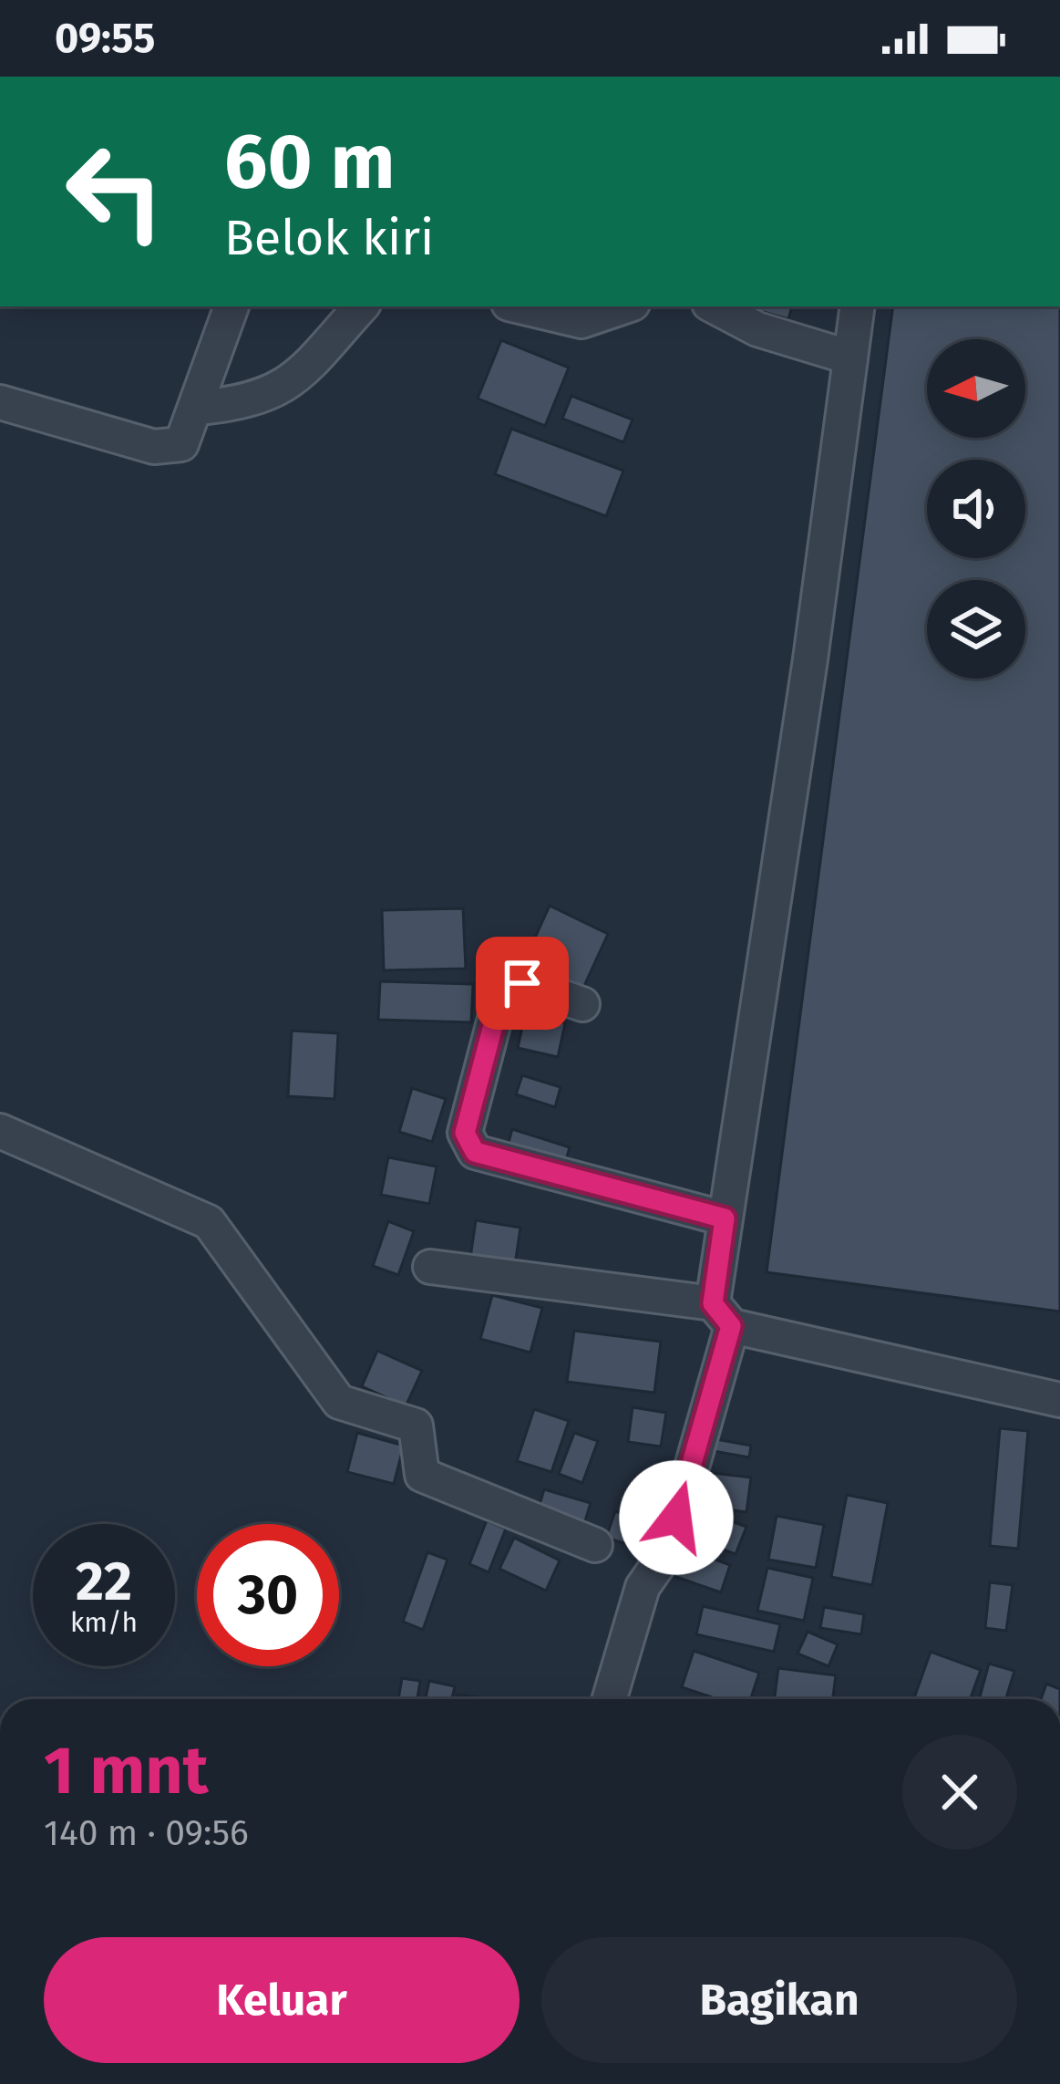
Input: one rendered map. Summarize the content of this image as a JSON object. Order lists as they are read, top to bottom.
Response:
{
  "north": "left",
  "page": {
    "status": "09:55",
    "turn": ["60 m", "Belok kiri"],
    "speed": "22 km/h",
    "limit": "30",
    "heading": ["1 mnt", "140 m · 09:56"],
    "buttons": ["Keluar", "Bagikan"]
  }
}
